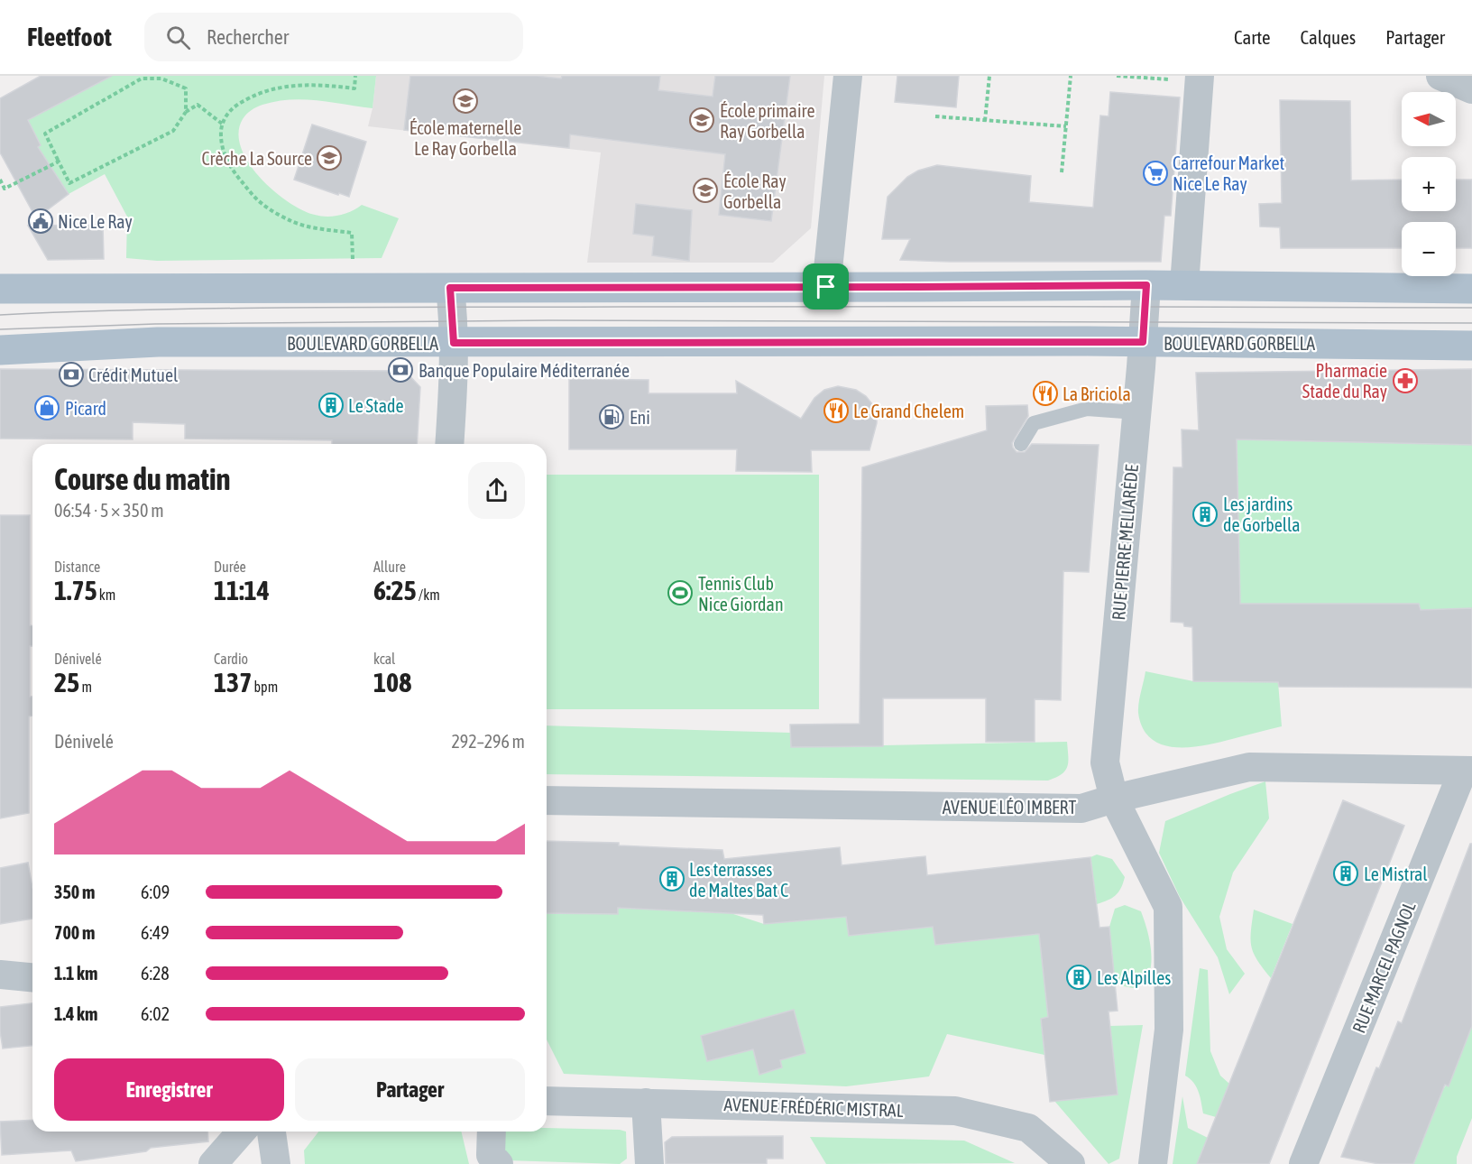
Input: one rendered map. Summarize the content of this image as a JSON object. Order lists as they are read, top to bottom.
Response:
{
  "streets": {
    "main road": ["BOULEVARD GORBELLA"],
    "street": [
      "RUE PIERRE MELLARÈDE",
      "AVENUE LÉO IMBERT",
      "RUE MARCEL PAGNOL",
      "AVENUE FRÉDÉRIC MISTRAL"
    ]
  },
  "crossings": [
    ["BOULEVARD GORBELLA", "RUE PIERRE MELLARÈDE"],
    ["RUE PIERRE MELLARÈDE", "AVENUE LÉO IMBERT"],
    ["AVENUE LÉO IMBERT", "RUE MARCEL PAGNOL"]
  ],
  "places": {
    "school or university": [
      "École maternelle Le Ray Gorbella",
      "École primaire Ray Gorbella",
      "Crèche La Source",
      "École Ray Gorbella"
    ],
    "supermarket": ["Carrefour Market Nice Le Ray"],
    "public building": ["Nice Le Ray"],
    "bank": ["Banque Populaire Méditerranée", "Crédit Mutuel"],
    "pharmacy": ["Pharmacie Stade du Ray"],
    "restaurant": ["La Briciola", "Le Grand Chelem"],
    "building": [
      "Le Stade",
      "Les jardins de Gorbella",
      "Le Mistral",
      "Les terrasses de Maltes Bat C",
      "Les Alpilles"
    ],
    "shop": ["Picard"],
    "fuel station": ["Eni"],
    "sports": ["Tennis Club Nice Giordan"]
  },
  "north": "left",
  "page": {
    "header": "Fleetfoot",
    "search": "Rechercher",
    "nav": ["Carte", "Calques", "Partager"],
    "map_buttons": ["+", "−"],
    "heading": ["Course du matin", "06:54 · 5 × 350 m"],
    "stats": [
      ["Distance", "1.75 km"],
      ["Durée", "11:14"],
      ["Allure", "6:25 /km"],
      ["Dénivelé", "25 m"],
      ["Cardio", "137 bpm"],
      ["kcal", "108"]
    ],
    "chart": ["Dénivelé", "292–296 m"],
    "list": [
      {
        "name": "350 m",
        "note": "6:09"
      },
      {
        "name": "700 m",
        "note": "6:49"
      },
      {
        "name": "1.1 km",
        "note": "6:28"
      },
      {
        "name": "1.4 km",
        "note": "6:02"
      }
    ],
    "buttons": ["Enregistrer", "Partager"]
  }
}
